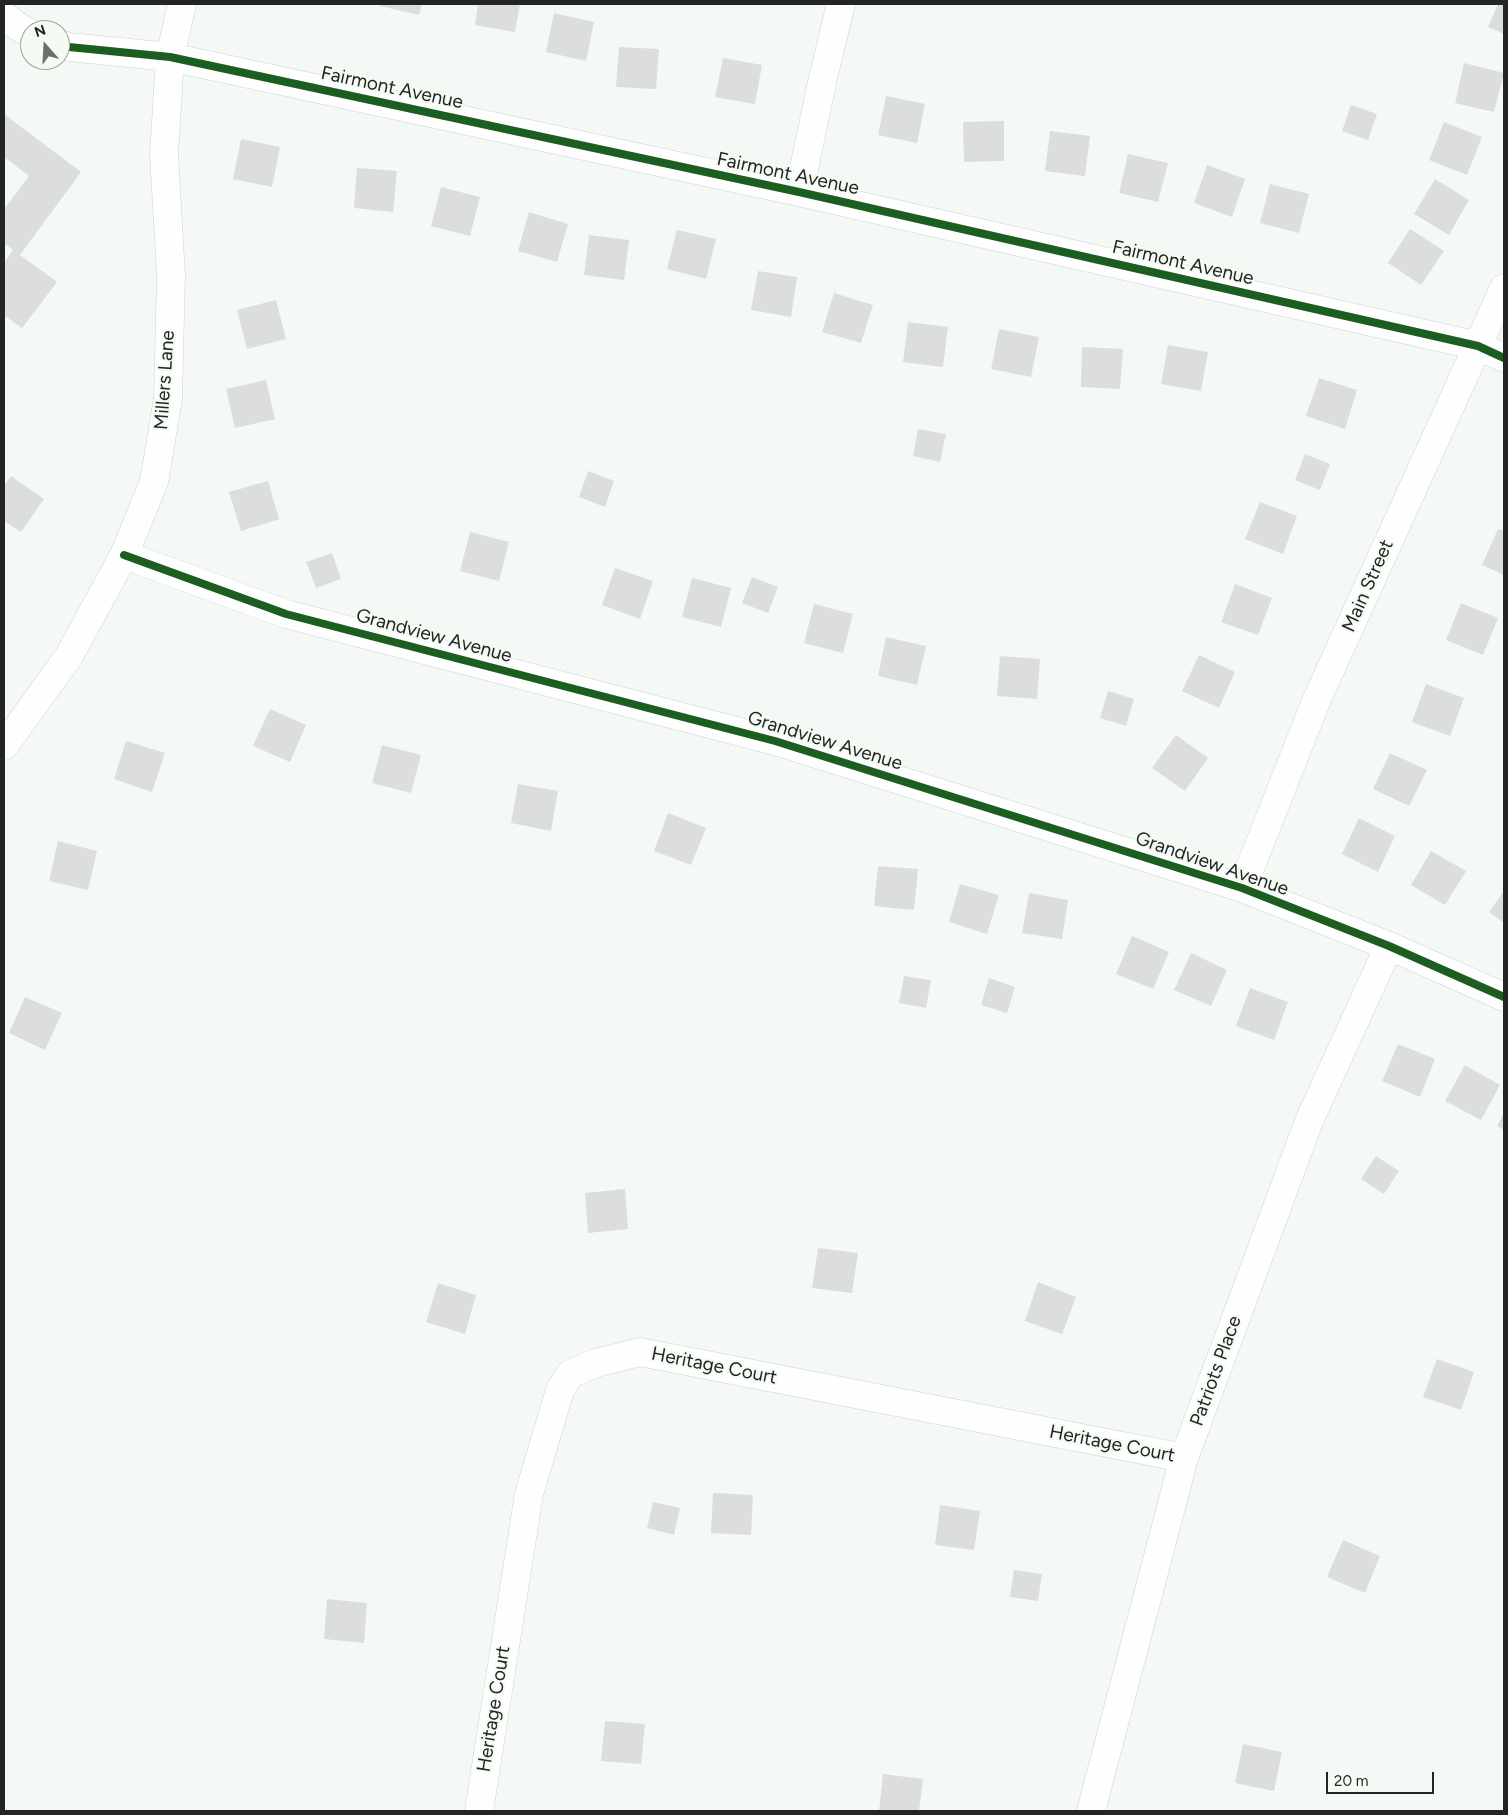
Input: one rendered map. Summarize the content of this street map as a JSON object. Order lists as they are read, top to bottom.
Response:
{
  "streets": {
    "street": [
      "Fairmont Avenue",
      "Millers Lane",
      "Main Street",
      "Grandview Avenue",
      "Heritage Court",
      "Patriots Place"
    ]
  },
  "crossings": [
    ["Fairmont Avenue", "Millers Lane"],
    ["Fairmont Avenue", "Main Street"],
    ["Millers Lane", "Grandview Avenue"],
    ["Main Street", "Grandview Avenue"],
    ["Grandview Avenue", "Patriots Place"],
    ["Heritage Court", "Patriots Place"]
  ],
  "scale_bar": "20 m",
  "north": "top"
}
